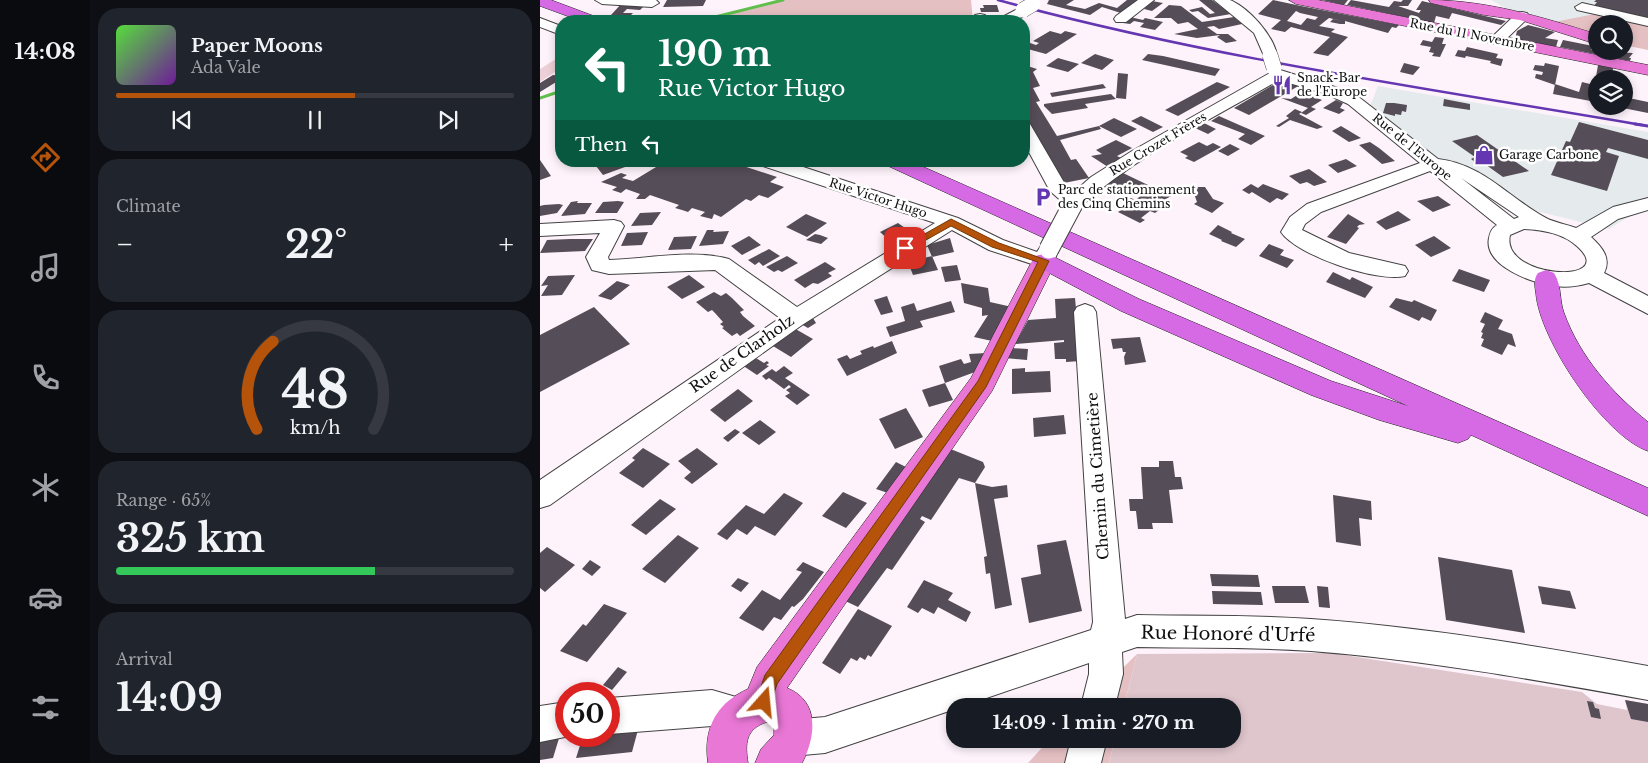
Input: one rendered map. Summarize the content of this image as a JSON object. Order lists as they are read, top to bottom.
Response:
{
  "streets": {
    "main road": ["Rue du 11 Novembre"],
    "street": [
      "Rue Crozet Frères",
      "Rue de l'Europe",
      "Rue Victor Hugo",
      "Rue de Clarholz",
      "Chemin du Cimetière",
      "Rue Honoré d'Urfé"
    ]
  },
  "crossings": [
    ["Rue Crozet Frères", "Rue de l'Europe"],
    ["Rue Crozet Frères", "Rue Victor Hugo"],
    ["Rue Victor Hugo", "Rue de Clarholz"],
    ["Chemin du Cimetière", "Rue Honoré d'Urfé"]
  ],
  "places": {
    "restaurant": ["Snack-Bar de l'Europe"],
    "shop": ["Garage Carbone"],
    "parking": ["Parc de stationnement des Cinq Chemins"]
  },
  "page": {
    "tabs": "14:08",
    "turn": ["190 m", "Rue Victor Hugo"],
    "song": ["Paper Moons", "Ada Vale"],
    "then": "Then",
    "tile": [
      "Climate",
      ["Range · 65%", "325 km"],
      ["Arrival", "14:09"]
    ],
    "heat": ["−", "22°", "+"],
    "limit": "50",
    "trip": "14:09 · 1 min · 270 m",
    "gauge": ["48", "km/h"]
  }
}
